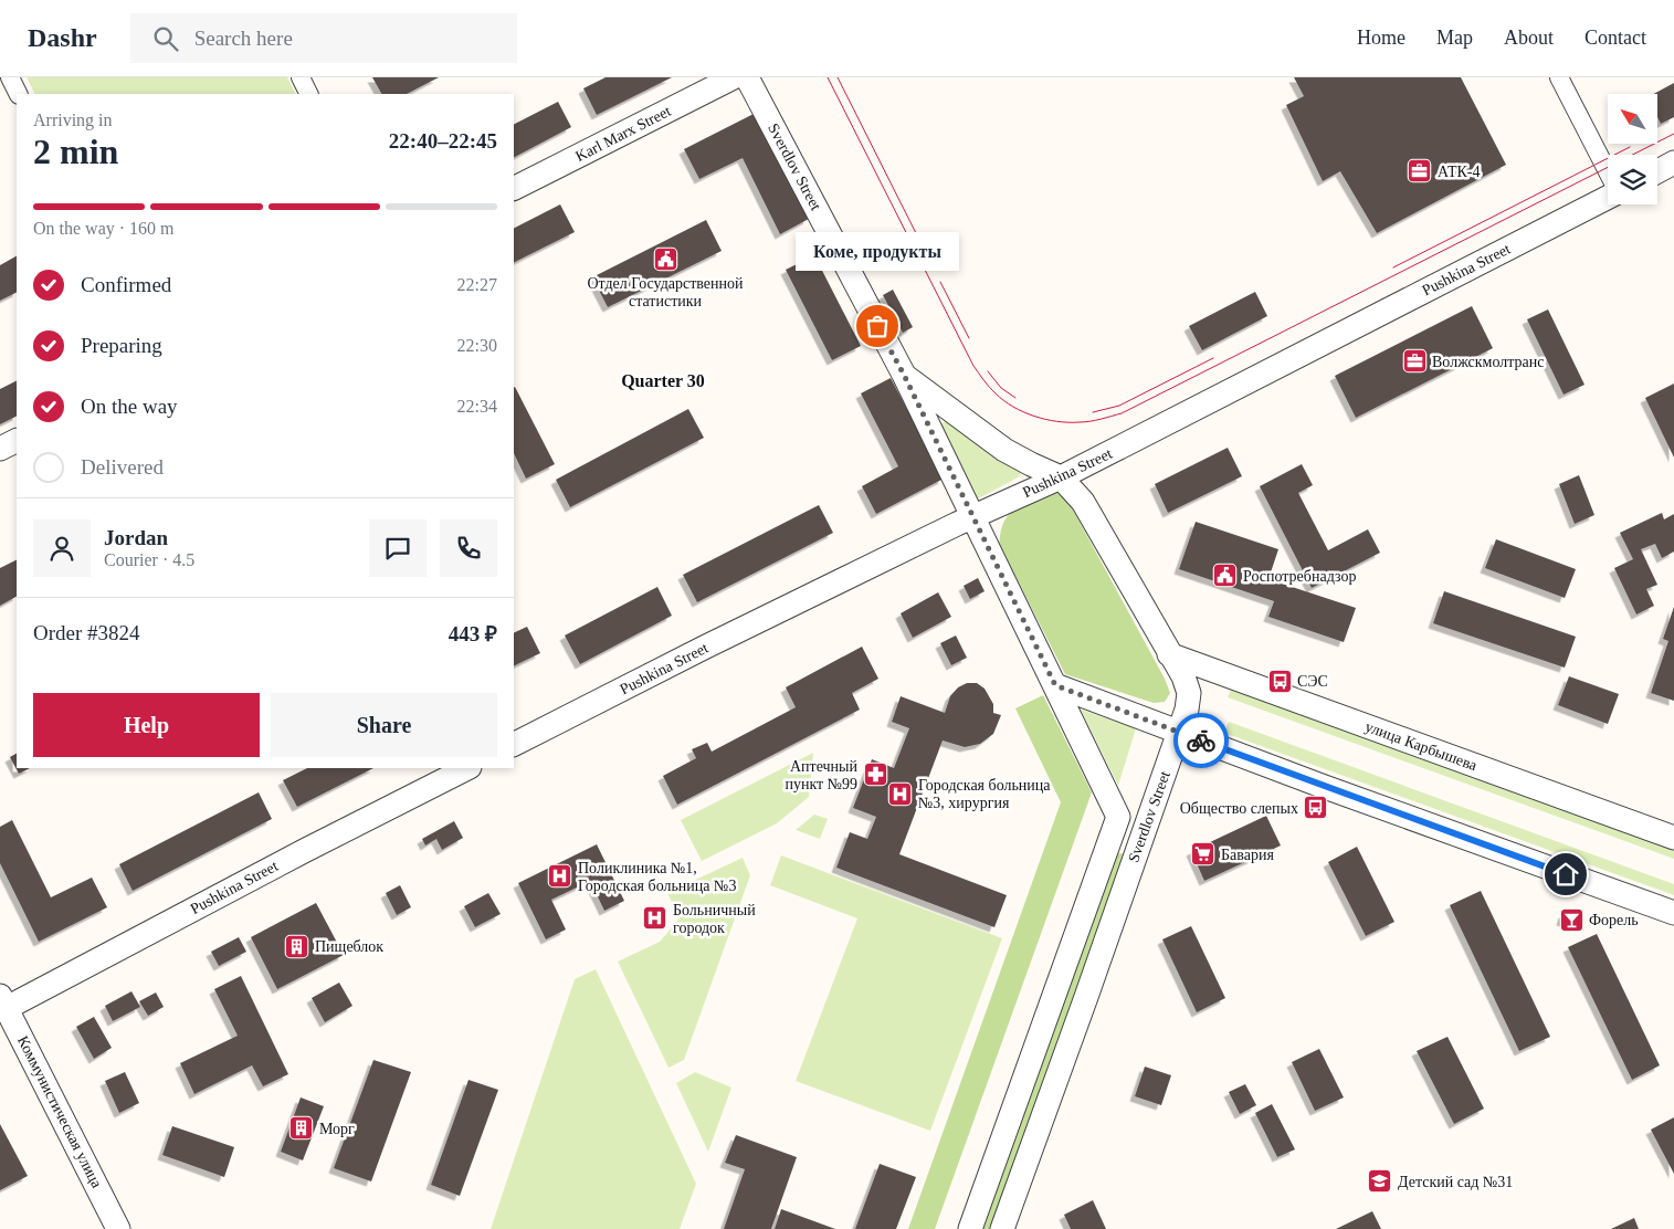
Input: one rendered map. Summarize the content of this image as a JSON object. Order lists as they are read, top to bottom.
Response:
{
  "streets": {
    "street": [
      "Karl Marx Street",
      "Sverdlov Street",
      "Pushkina Street",
      "улица Карбышева",
      "Коммунистическая улица"
    ]
  },
  "crossings": [
    ["Sverdlov Street", "Pushkina Street"],
    ["Sverdlov Street", "улица Карбышева"],
    ["Pushkina Street", "Коммунистическая улица"]
  ],
  "districts": ["Quarter 30"],
  "places": {
    "office": ["АТК-4", "Волжскмолтранс"],
    "public building": ["Отдел Государственной статистики", "Роспотребнадзор"],
    "other": ["Коме, продукты"],
    "bus stop": ["СЭС", "Общество слепых"],
    "pharmacy": ["Аптечный пункт №99"],
    "hospital": ["Городская больница №3, хирургия", "Поликлиника №1, Городская больница №3", "Больничный городок"],
    "supermarket": ["Бавария"],
    "bar": ["Форель"],
    "building": ["Пищеблок", "Морг"],
    "school or university": ["Детский сад №31"]
  },
  "north": "top left",
  "page": {
    "header": "Dashr",
    "search": "Search here",
    "nav": [
      "Home",
      "Map",
      "About",
      "Contact"
    ],
    "heading": ["2 min", "Arriving in", "22:40–22:45"],
    "panel": [
      "Jordan",
      "Courier · 4.5",
      "Order #3824",
      "443 ₽"
    ],
    "bar": "On the way · 160 m",
    "bubble": "Коме, продукты",
    "list": [
      ["Confirmed", "22:27"],
      ["Preparing", "22:30"],
      ["On the way", "22:34"],
      "Delivered"
    ],
    "buttons": ["Help", "Share"]
  }
}
